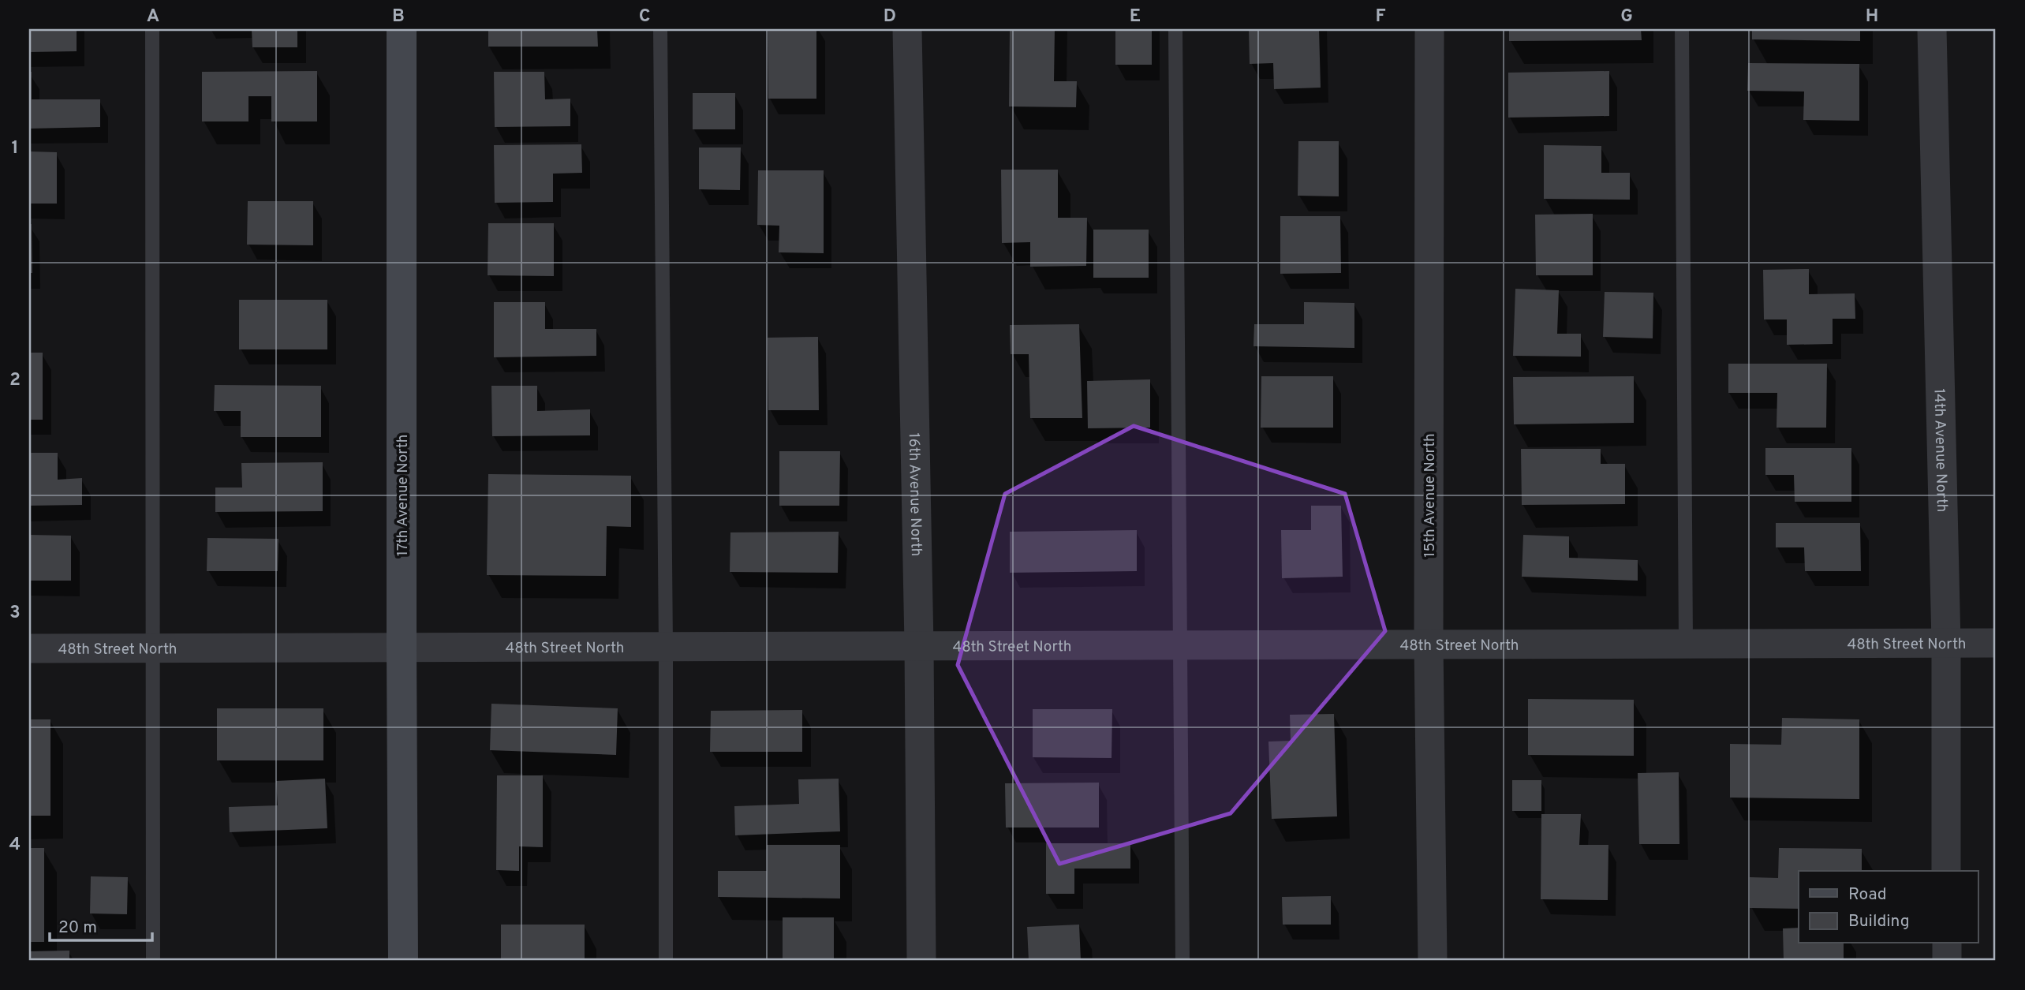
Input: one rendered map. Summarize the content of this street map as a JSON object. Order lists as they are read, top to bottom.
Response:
{
  "streets": {
    "street": [
      "14th Avenue North",
      "16th Avenue North",
      "17th Avenue North",
      "15th Avenue North",
      "48th Street North"
    ]
  },
  "crossings": [
    ["14th Avenue North", "48th Street North"],
    ["16th Avenue North", "48th Street North"],
    ["17th Avenue North", "48th Street North"],
    ["15th Avenue North", "48th Street North"]
  ],
  "legend": ["Road", "Building"],
  "scale_bar": "20 m",
  "grid": {
    "columns": [
      "A",
      "B",
      "C",
      "D",
      "E",
      "F",
      "G",
      "H"
    ],
    "rows": [
      "1",
      "2",
      "3",
      "4"
    ]
  }
}
